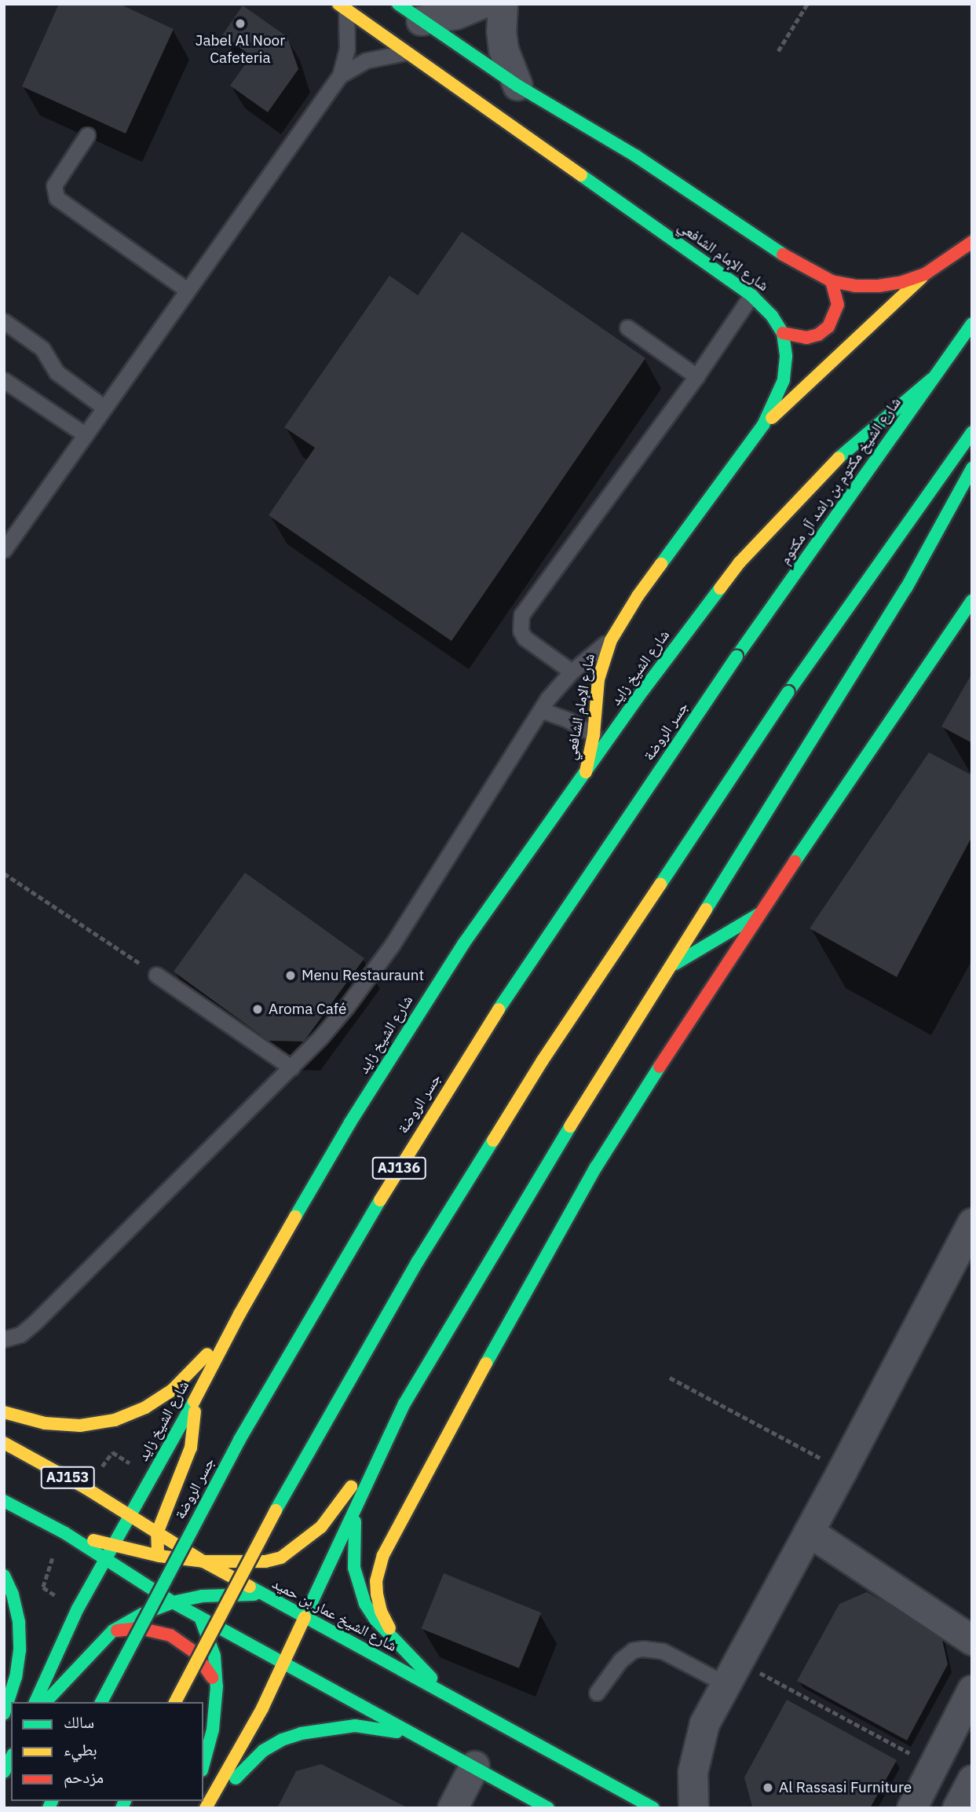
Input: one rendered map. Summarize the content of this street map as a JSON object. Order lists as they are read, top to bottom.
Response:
{
  "streets": {
    "main road": [
      "شارع الإمام الشافعي",
      "شارع الشيخ مكتوم بن راشد آل مكتوم",
      "شارع الشيخ زايد",
      "جسر الروضة",
      "AJ136",
      "AJ153",
      "شارع الشيخ عمار بن حميد"
    ]
  },
  "crossings": [
    ["شارع الإمام الشافعي", "شارع الشيخ زايد"],
    ["شارع الشيخ مكتوم بن راشد آل مكتوم", "شارع الشيخ زايد"],
    ["شارع الشيخ مكتوم بن راشد آل مكتوم", "جسر الروضة"],
    ["شارع الشيخ زايد", "شارع الشيخ عمار بن حميد"]
  ],
  "places": [
    "Jabel Al Noor Cafeteria",
    "Menu Restauraunt",
    "Aroma Café",
    "Al Rassasi Furniture"
  ],
  "legend": ["سالك", "بطيء", "مزدحم"]
}
